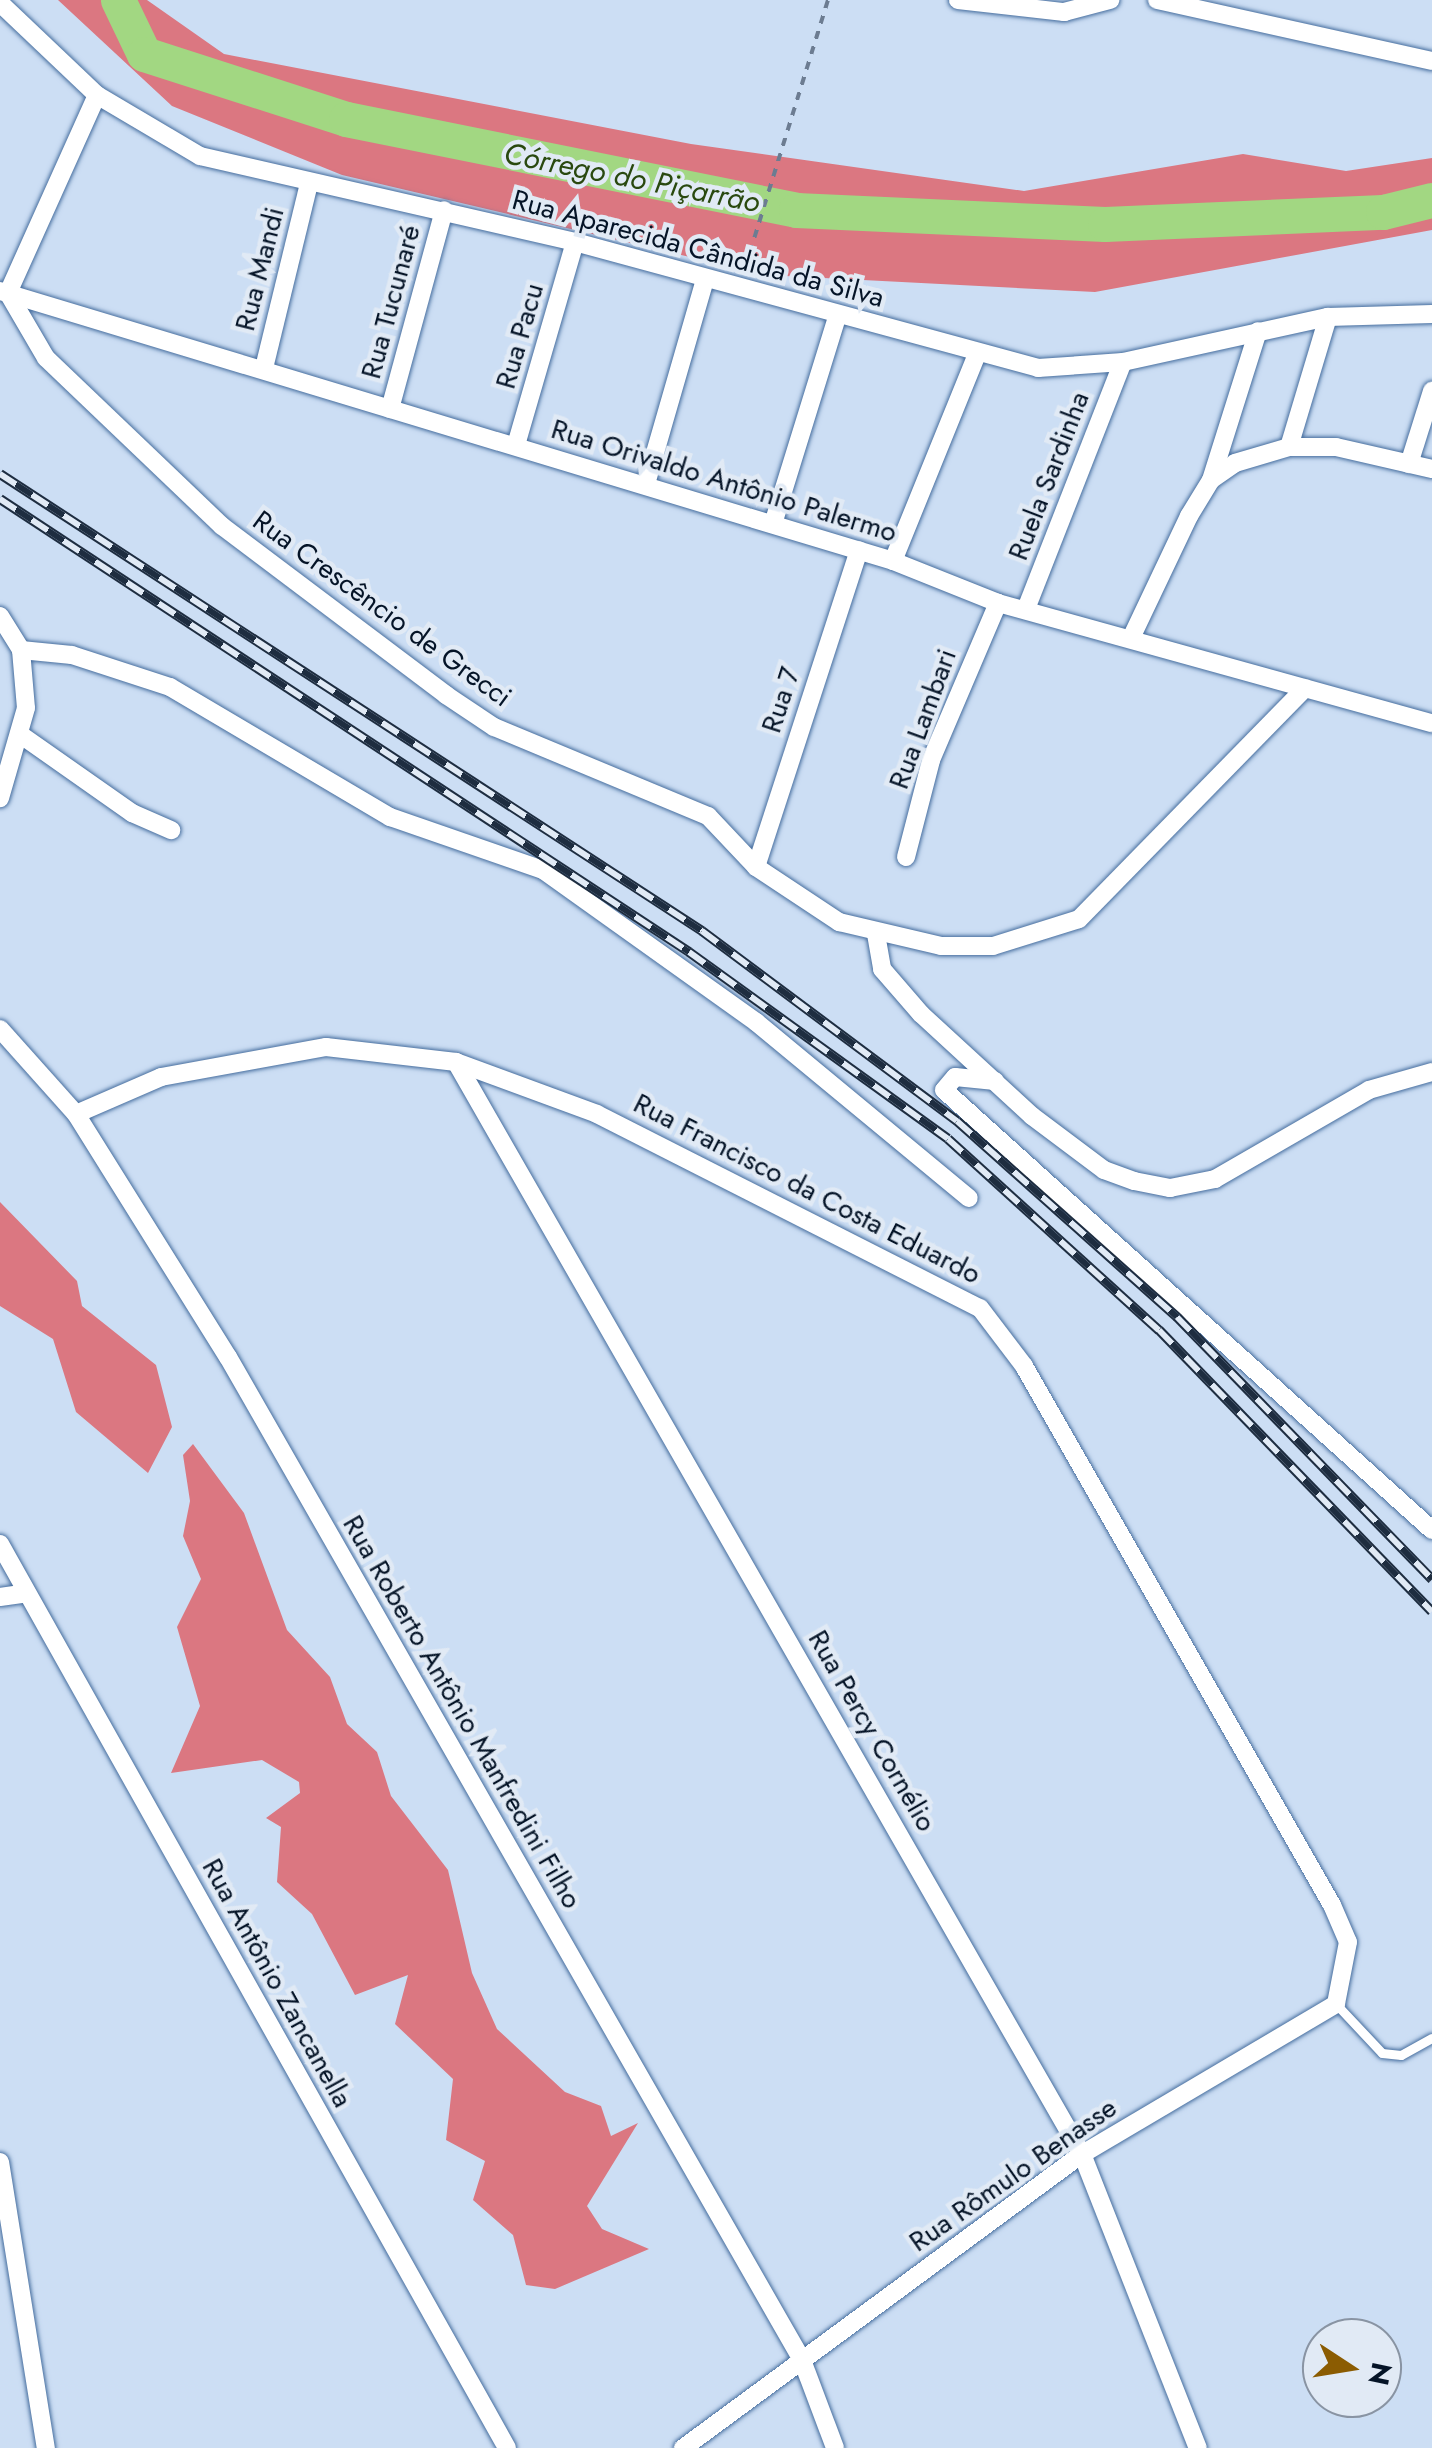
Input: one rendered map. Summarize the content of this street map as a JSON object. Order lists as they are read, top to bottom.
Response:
{
  "streets": {
    "street": [
      "Rua Aparecida Cândida da Silva",
      "Rua Mandi",
      "Rua Tucunaré",
      "Rua Pacu",
      "Ruela Sardinha",
      "Rua Orivaldo Antônio Palermo",
      "Rua Crescêncio de Grecci",
      "Rua 7",
      "Rua Lambari",
      "Rua Francisco da Costa Eduardo",
      "Rua Roberto Antônio Manfredini Filho",
      "Rua Percy Cornélio",
      "Rua Antônio Zancanella",
      "Rua Rômulo Benasse"
    ]
  },
  "crossings": [
    ["Rua Aparecida Cândida da Silva", "Rua Mandi"],
    ["Rua Aparecida Cândida da Silva", "Rua Tucunaré"],
    ["Rua Aparecida Cândida da Silva", "Rua Pacu"],
    ["Rua Aparecida Cândida da Silva", "Ruela Sardinha"],
    ["Rua Mandi", "Rua Orivaldo Antônio Palermo"],
    ["Rua Tucunaré", "Rua Orivaldo Antônio Palermo"],
    ["Rua Pacu", "Rua Orivaldo Antônio Palermo"],
    ["Ruela Sardinha", "Rua Orivaldo Antônio Palermo"],
    ["Rua Orivaldo Antônio Palermo", "Rua Crescêncio de Grecci"],
    ["Rua Orivaldo Antônio Palermo", "Rua 7"],
    ["Rua Orivaldo Antônio Palermo", "Rua Lambari"],
    ["Rua Crescêncio de Grecci", "Rua 7"],
    ["Rua Francisco da Costa Eduardo", "Rua Roberto Antônio Manfredini Filho"],
    ["Rua Francisco da Costa Eduardo", "Rua Percy Cornélio"],
    ["Rua Francisco da Costa Eduardo", "Rua Rômulo Benasse"],
    ["Rua Roberto Antônio Manfredini Filho", "Rua Rômulo Benasse"],
    ["Rua Percy Cornélio", "Rua Rômulo Benasse"]
  ],
  "water": ["Córrego do Piçarrão"],
  "north": "right"
}
